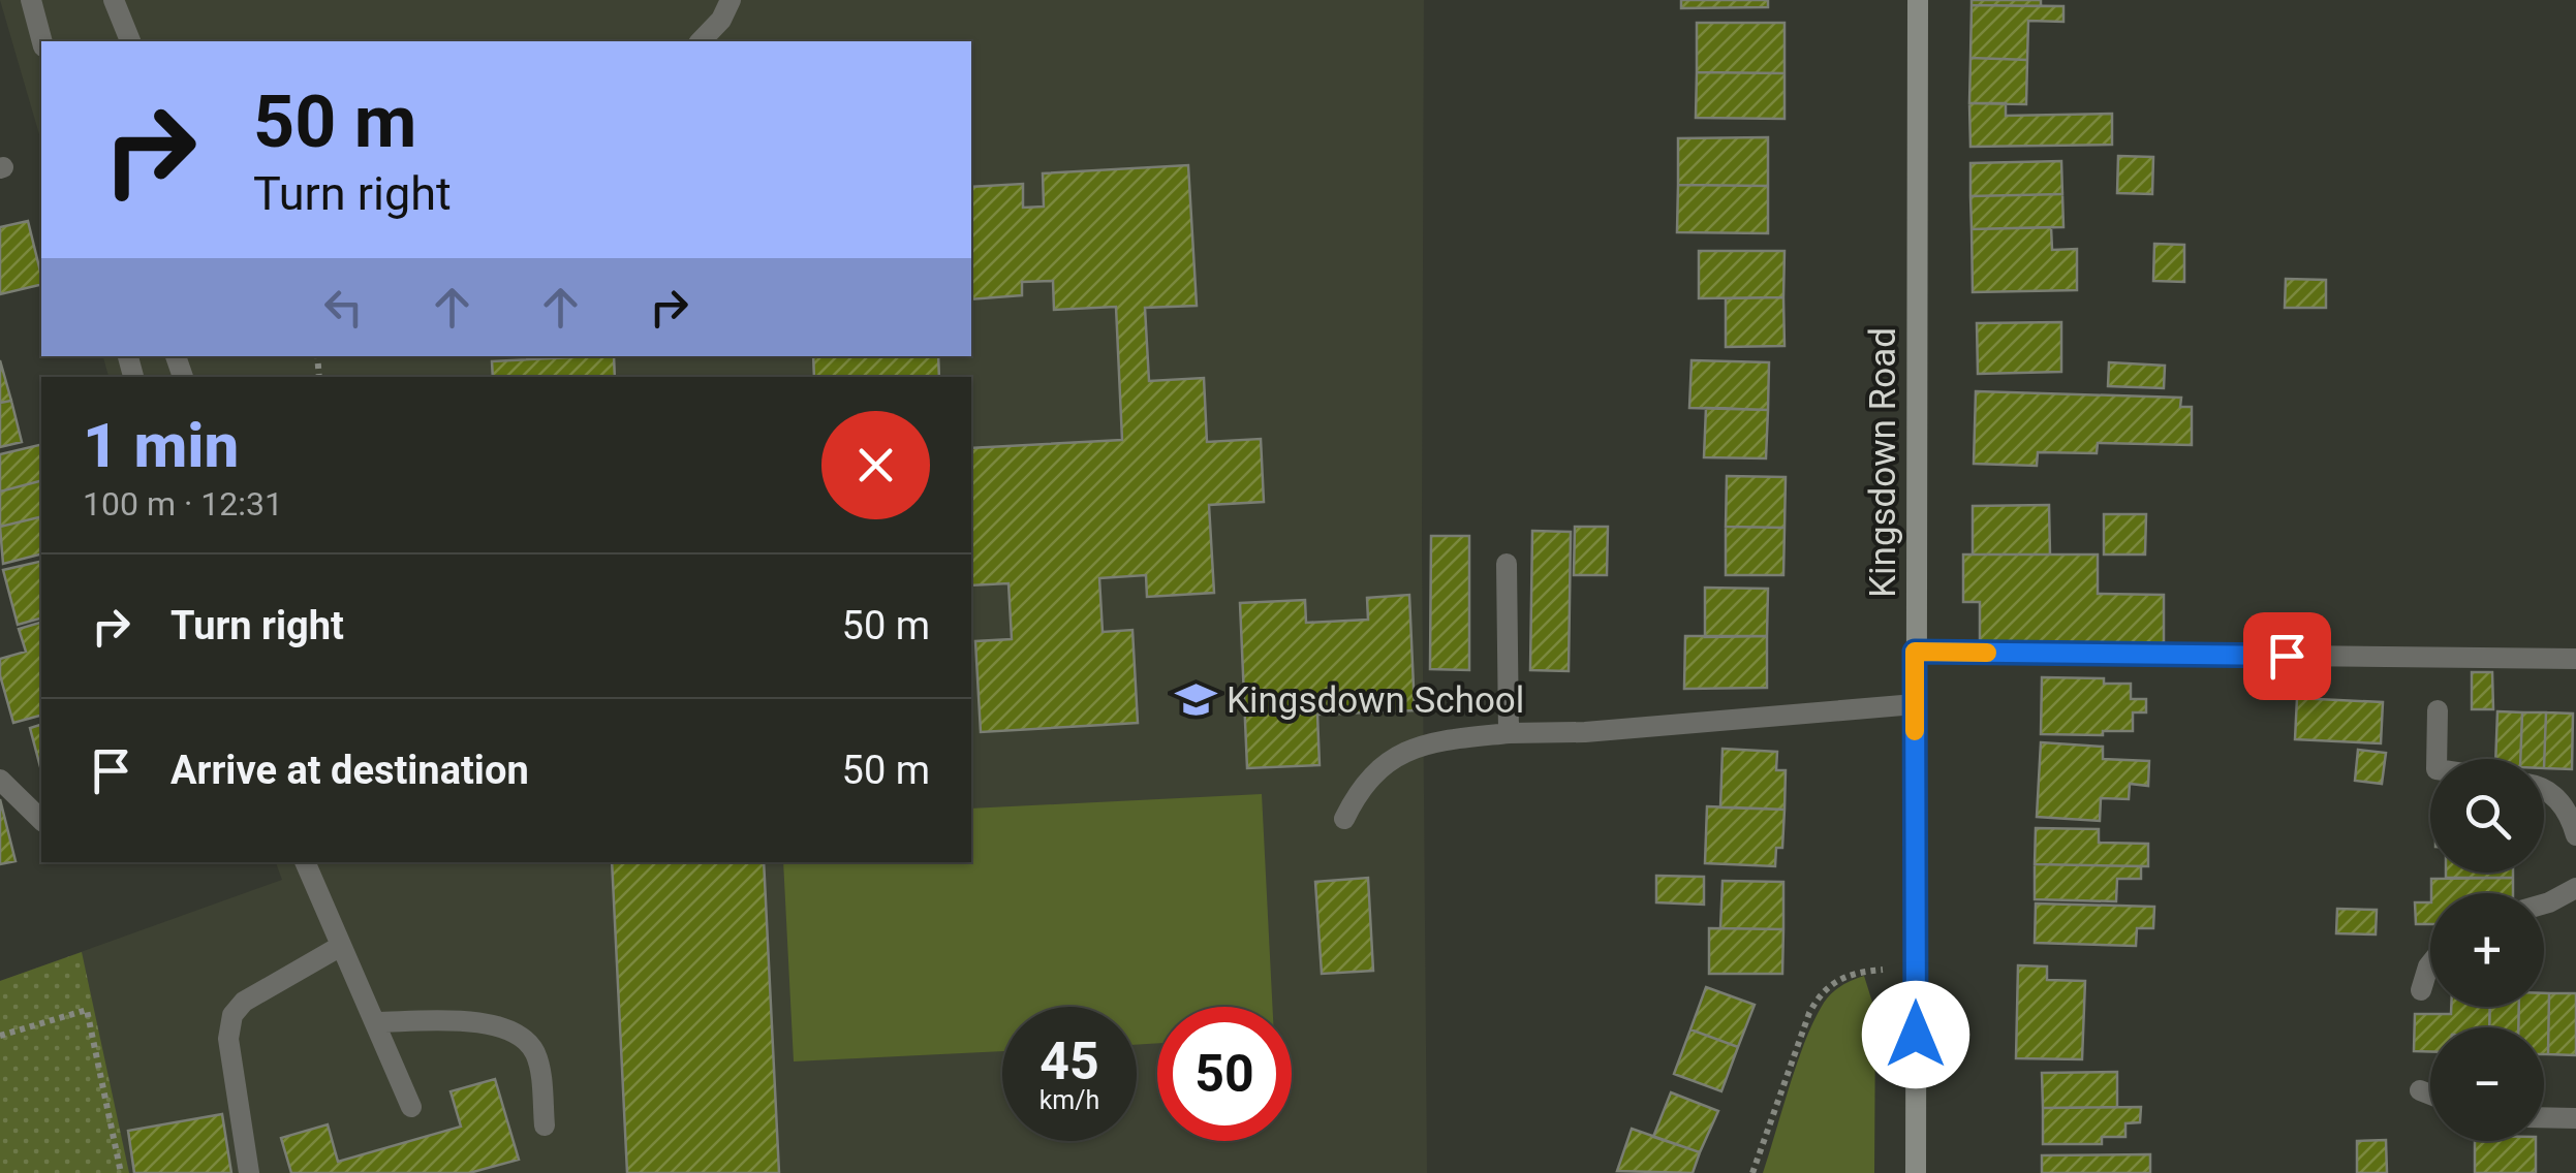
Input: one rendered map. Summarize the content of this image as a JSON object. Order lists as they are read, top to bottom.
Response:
{
  "streets": {
    "main road": ["Kingsdown Road"]
  },
  "places": {
    "school or university": ["Kingsdown School"]
  },
  "page": {
    "turn": ["50 m", "Turn right"],
    "heading": ["1 min", "100 m · 12:31"],
    "list": [
      {
        "name": "Turn right",
        "value": "50 m"
      },
      {
        "name": "Arrive at destination",
        "value": "50 m"
      }
    ],
    "map_buttons": ["+", "−"],
    "speed": "45 km/h",
    "limit": "50"
  }
}
